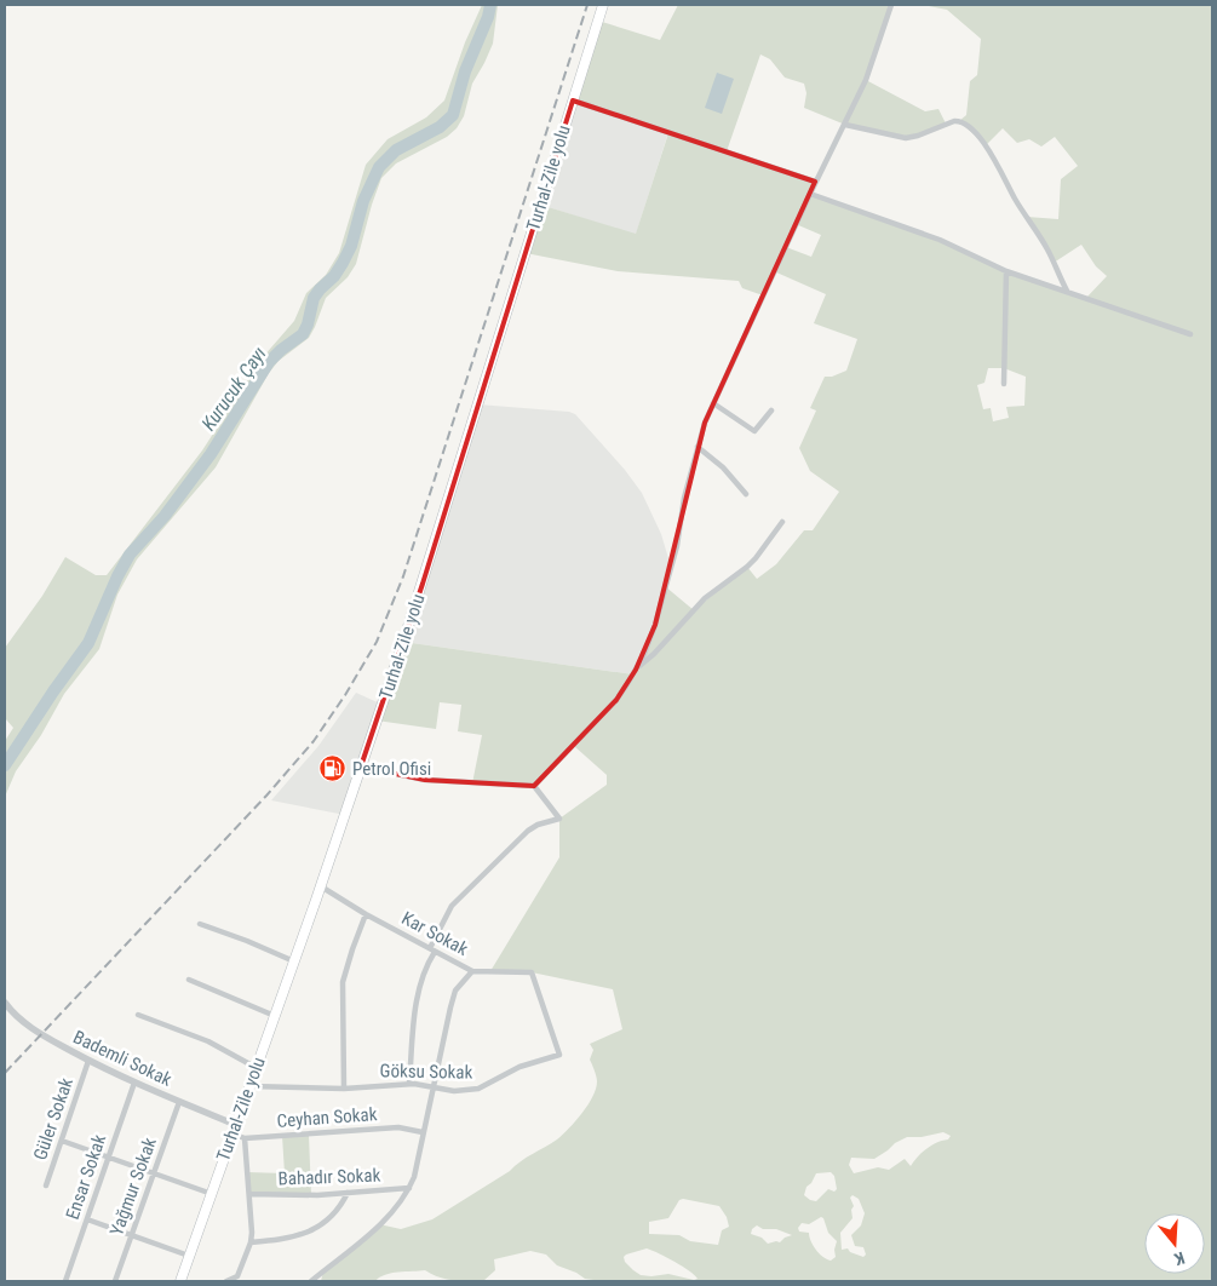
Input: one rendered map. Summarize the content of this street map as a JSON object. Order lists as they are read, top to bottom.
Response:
{
  "streets": {
    "main road": ["Turhal-Zile yolu"],
    "street": [
      "Kar Sokak",
      "Bademli Sokak",
      "Göksu Sokak",
      "Ceyhan Sokak",
      "Güler Sokak",
      "Ensar Sokak",
      "Bahadır Sokak",
      "Yağmur Sokak"
    ]
  },
  "crossings": [
    ["Turhal-Zile yolu", "Kar Sokak"],
    ["Turhal-Zile yolu", "Bademli Sokak"],
    ["Turhal-Zile yolu", "Göksu Sokak"],
    ["Turhal-Zile yolu", "Ceyhan Sokak"],
    ["Kar Sokak", "Göksu Sokak"],
    ["Bademli Sokak", "Ceyhan Sokak"],
    ["Bademli Sokak", "Güler Sokak"],
    ["Bademli Sokak", "Ensar Sokak"],
    ["Bademli Sokak", "Yağmur Sokak"]
  ],
  "water": ["Kurucuk Çayı"],
  "places": {
    "fuel station": ["Petrol Ofisi"]
  },
  "north": "bottom"
}
